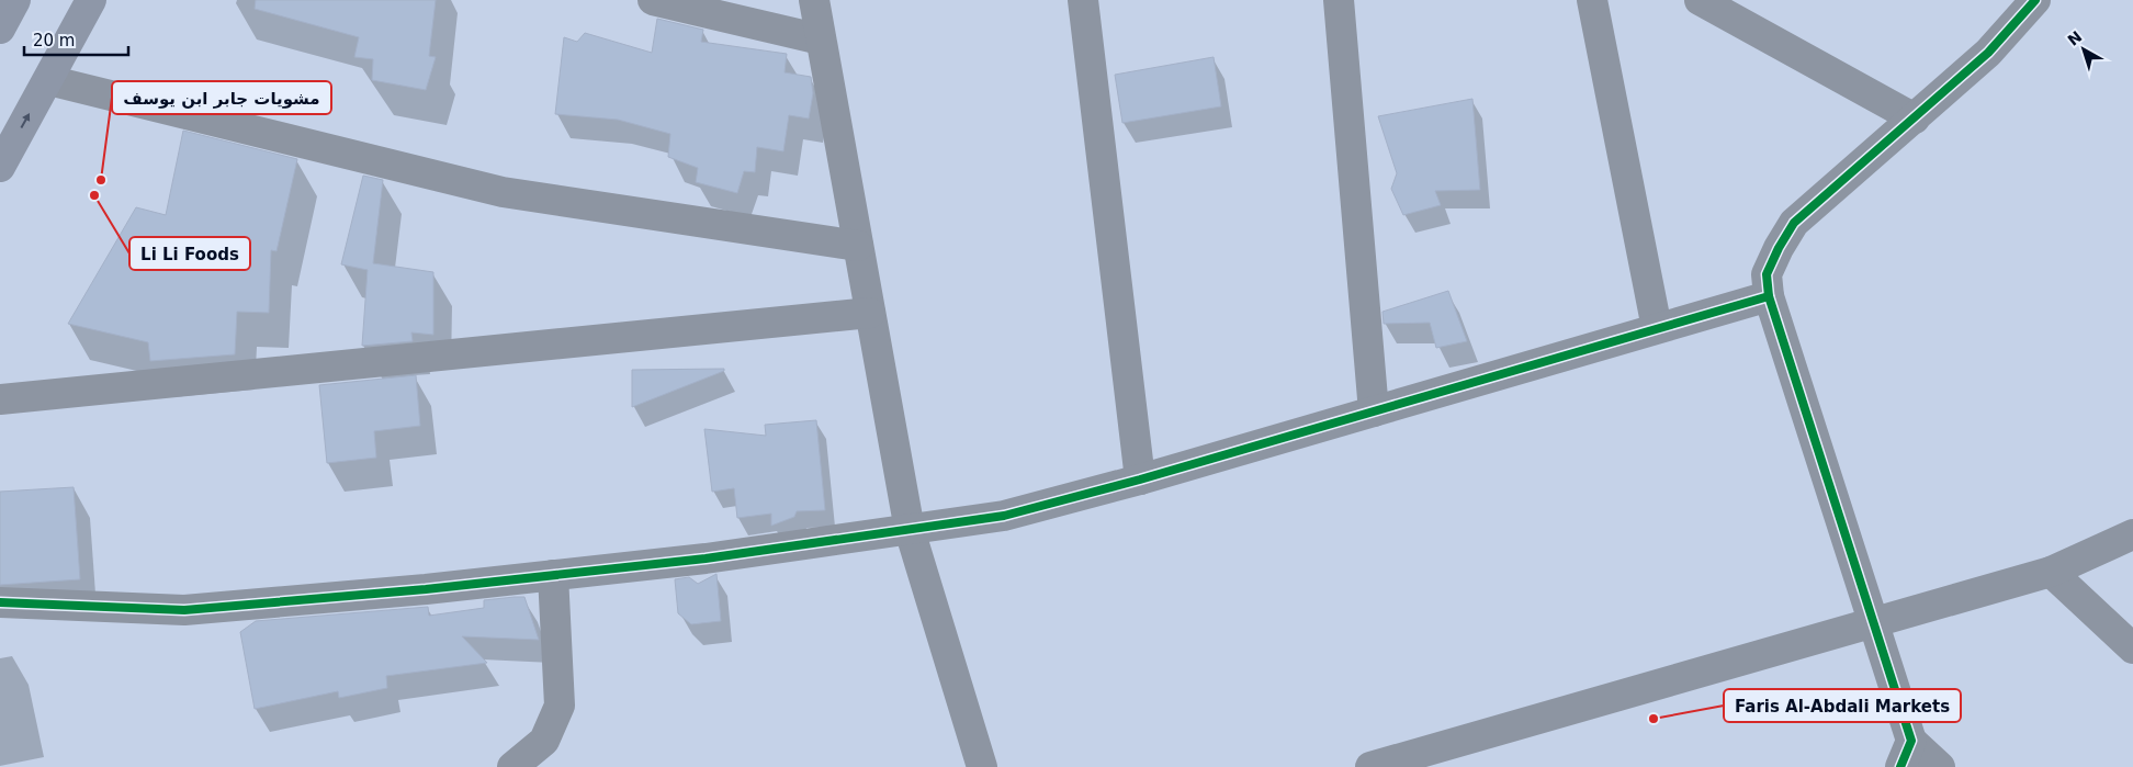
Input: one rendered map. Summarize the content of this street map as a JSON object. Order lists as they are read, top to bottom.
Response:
{
  "places": ["مشويات جابر ابن يوسف", "Li Li Foods", "Faris Al-Abdali Markets"],
  "scale_bar": "20 m",
  "north": "top left"
}
